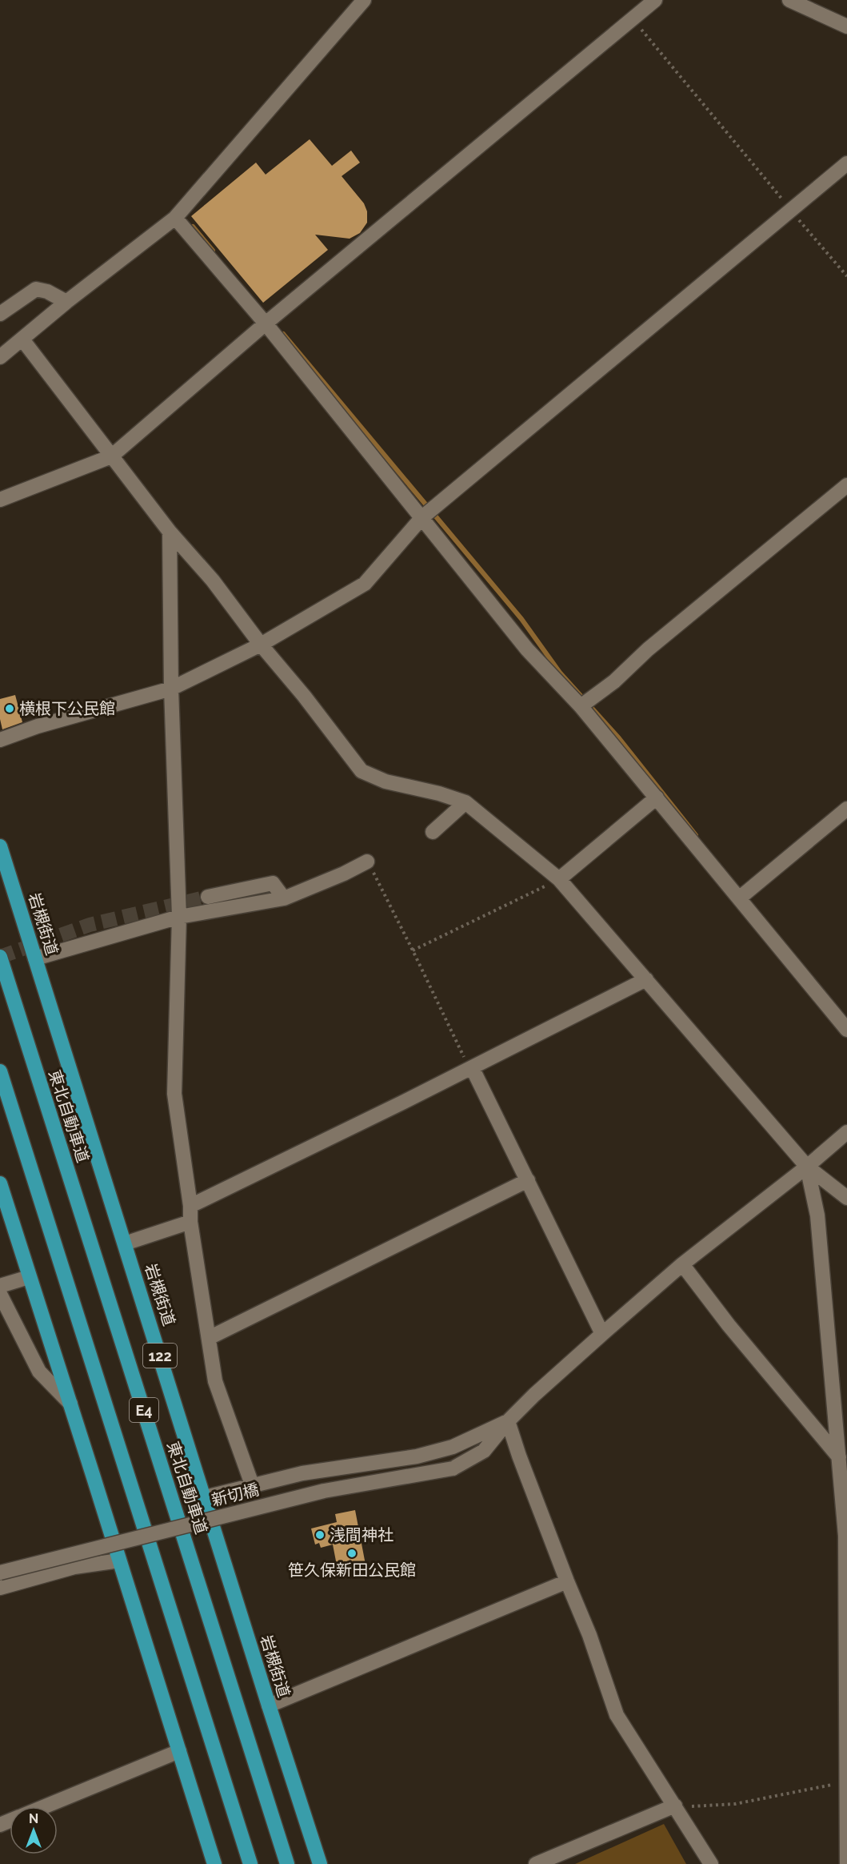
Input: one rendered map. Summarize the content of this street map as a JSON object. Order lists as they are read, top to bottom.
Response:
{
  "streets": {
    "highway": [
      "岩槻街道",
      "東北自動車道",
      "122",
      "E4"
    ],
    "street": ["新切橋"]
  },
  "places": ["横根下公民館", "浅間神社", "笹久保新田公民館"],
  "north": "top"
}
